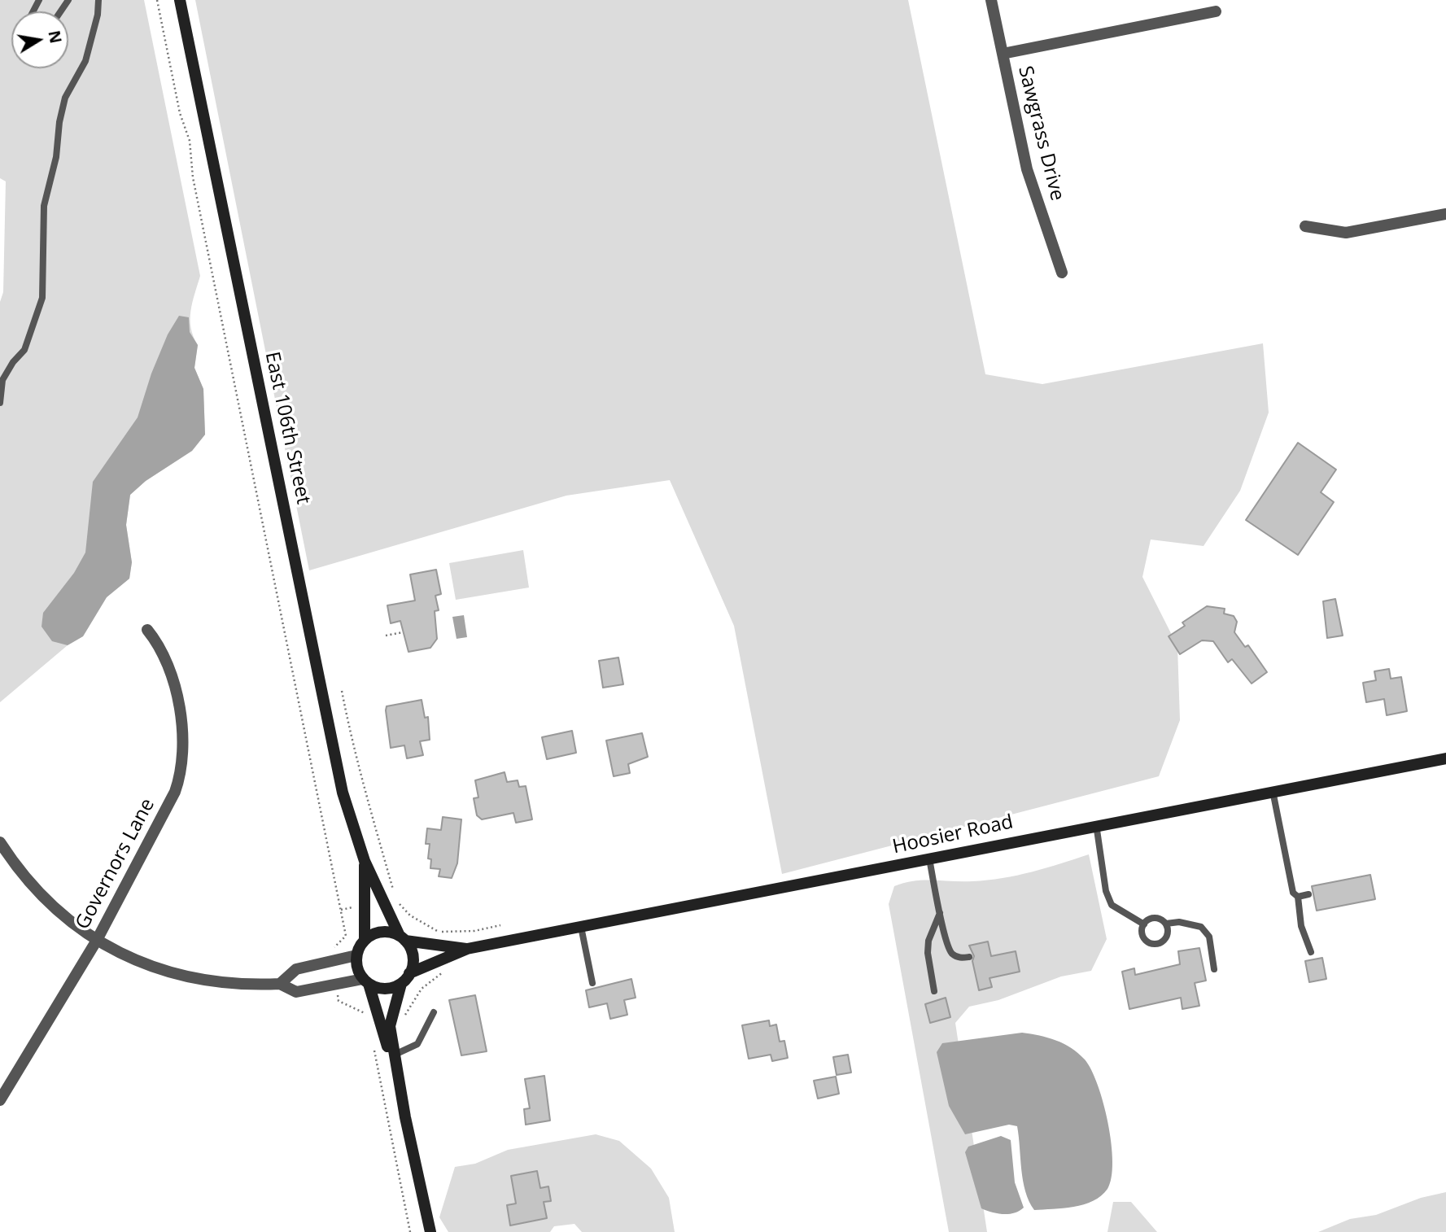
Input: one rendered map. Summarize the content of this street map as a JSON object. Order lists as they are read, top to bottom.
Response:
{
  "streets": {
    "street": [
      "Sawgrass Drive",
      "East 106th Street",
      "Hoosier Road",
      "Governors Lane"
    ]
  },
  "crossings": [
    ["East 106th Street", "Hoosier Road"]
  ],
  "north": "right"
}
